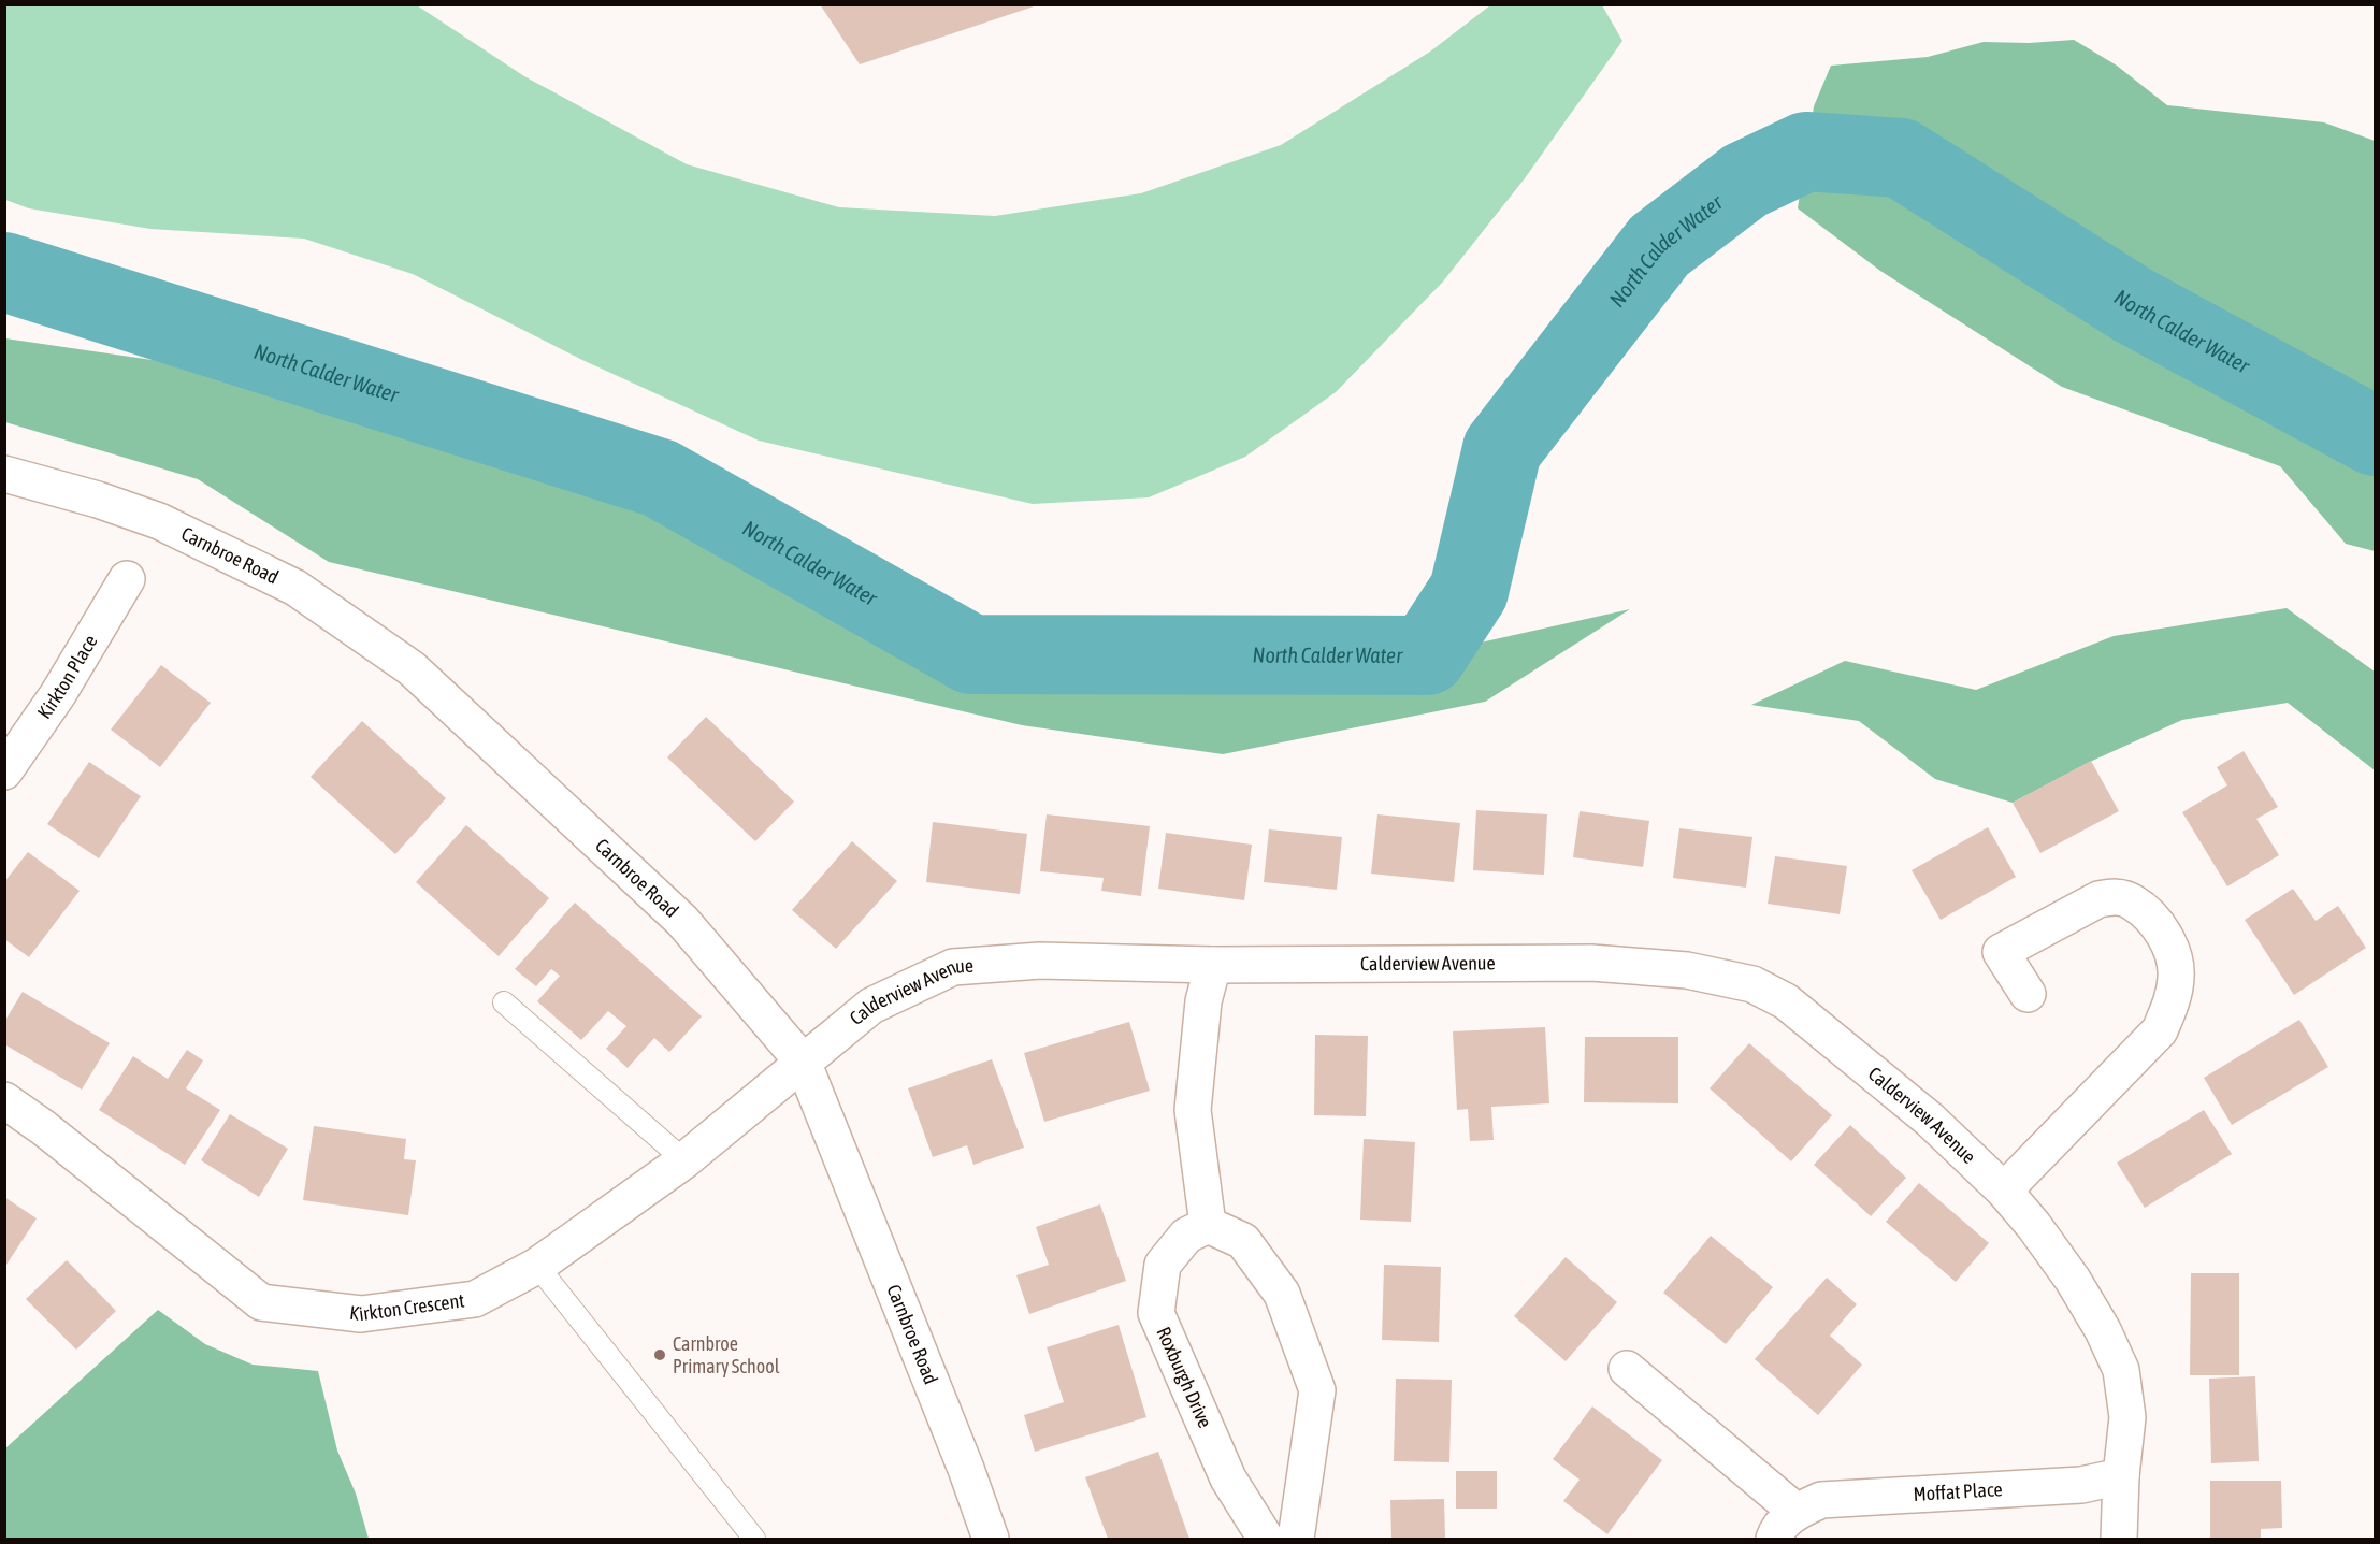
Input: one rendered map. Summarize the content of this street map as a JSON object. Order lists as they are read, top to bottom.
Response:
{
  "streets": {
    "street": [
      "Carnbroe Road",
      "Kirkton Place",
      "Calderview Avenue",
      "Kirkton Crescent",
      "Roxburgh Drive",
      "Moffat Place"
    ]
  },
  "crossings": [
    ["Carnbroe Road", "Calderview Avenue"],
    ["Carnbroe Road", "Kirkton Crescent"],
    ["Calderview Avenue", "Kirkton Crescent"],
    ["Calderview Avenue", "Moffat Place"]
  ],
  "water": ["North Calder Water"],
  "places": ["Carnbroe Primary School"]
}
